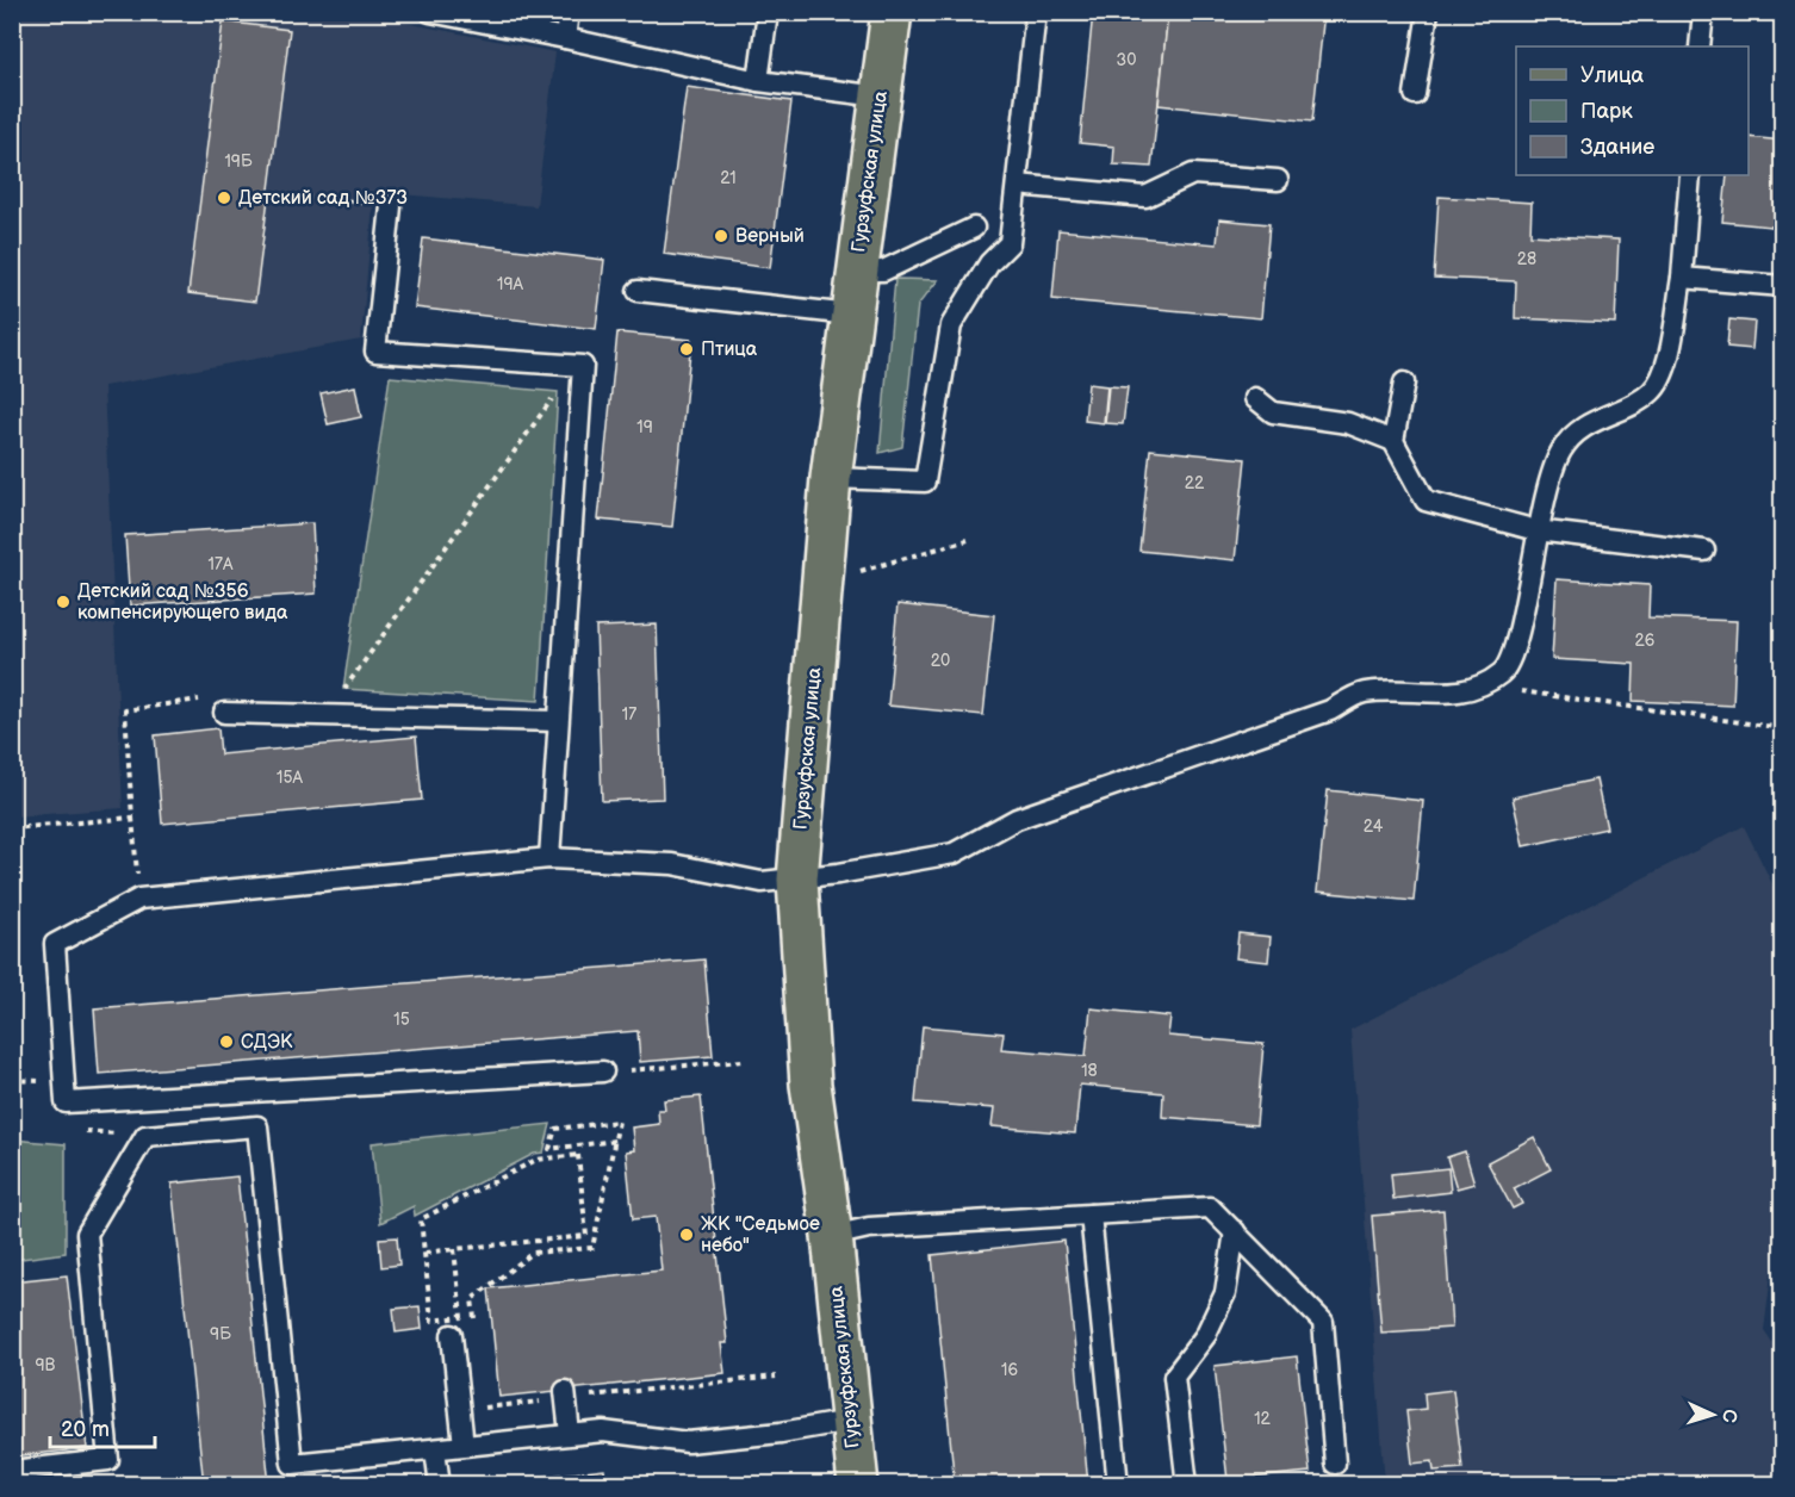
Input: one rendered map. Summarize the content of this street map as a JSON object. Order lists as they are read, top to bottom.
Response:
{
  "streets": {
    "main road": ["Гурзуфская улица"]
  },
  "places": [
    "Детский сад №373",
    "Верный",
    "Птица",
    "Детский сад №356 компенсирующего вида",
    "СДЭК",
    "ЖК \"Седьмое небо\""
  ],
  "house_numbers": [
    "30",
    "19Б",
    "21",
    "28",
    "19А",
    "19",
    "22",
    "17А",
    "26",
    "20",
    "17",
    "15А",
    "24",
    "15",
    "18",
    "9Б",
    "9В",
    "16",
    "12"
  ],
  "legend": ["Улица", "Парк", "Здание"],
  "scale_bar": "20 m",
  "north": "right"
}
